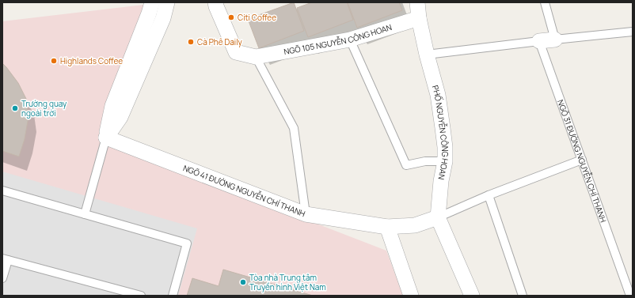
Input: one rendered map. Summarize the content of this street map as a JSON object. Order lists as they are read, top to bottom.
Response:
{
  "streets": {
    "street": ["NGÕ 105 NGUYỄN CÔNG HOAN", "PHỐ NGUYỄN CÔNG HOAN", "NGÕ 41 ĐƯỜNG NGUYỄN CHÍ THANH"],
    "lane": ["NGÕ 31 ĐƯỜNG NGUYỄN CHÍ THANH"]
  },
  "crossings": [
    ["NGÕ 105 NGUYỄN CÔNG HOAN", "PHỐ NGUYỄN CÔNG HOAN"],
    ["PHỐ NGUYỄN CÔNG HOAN", "NGÕ 41 ĐƯỜNG NGUYỄN CHÍ THANH"]
  ],
  "places": [
    "Citi Coffee",
    "Cà Phê Daily",
    "Highlands Coffee",
    "Trường quay ngoài trời",
    "Tòa nhà Trung tâm Truyền hình Việt Nam"
  ]
}
